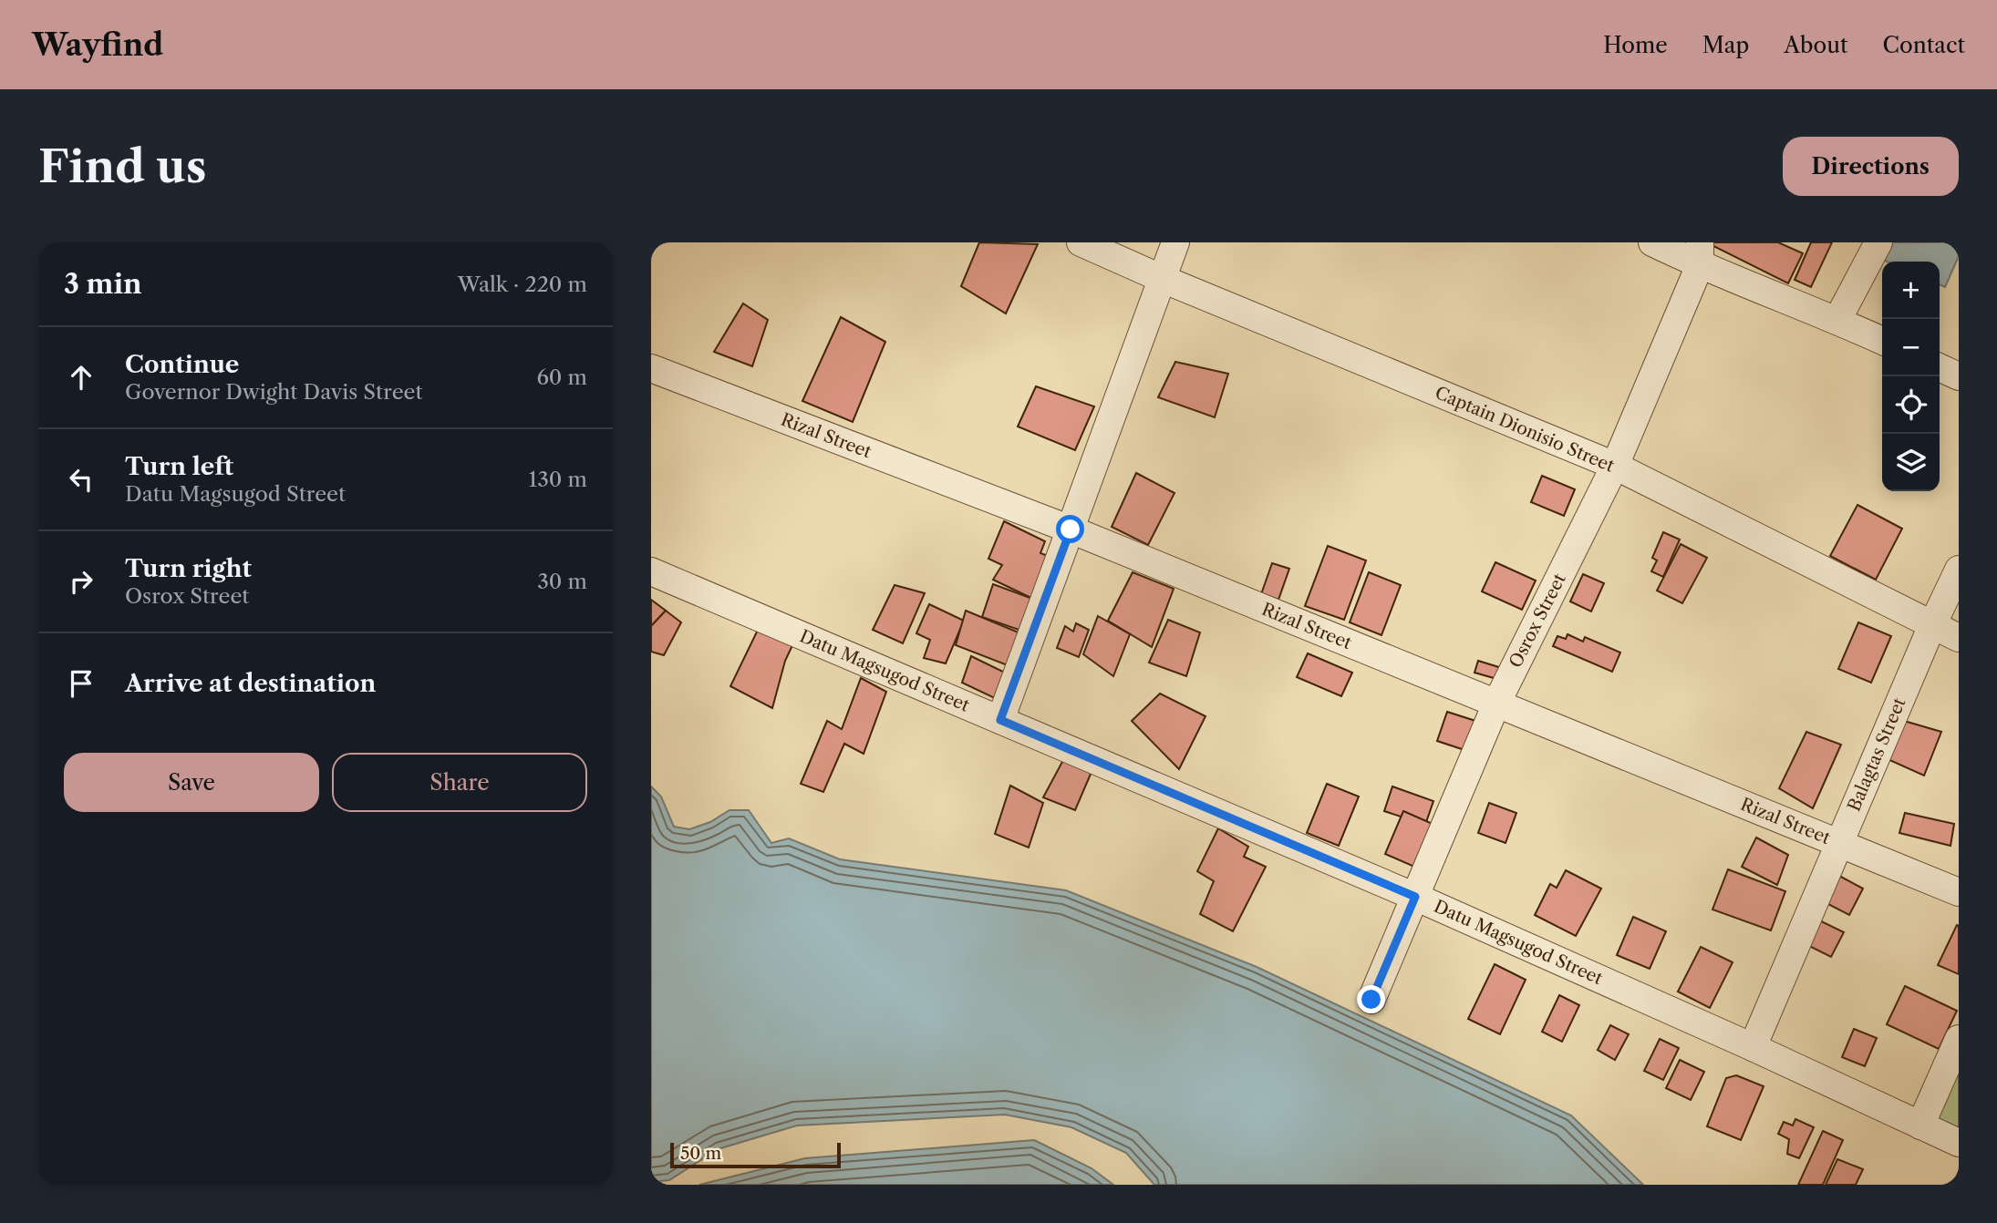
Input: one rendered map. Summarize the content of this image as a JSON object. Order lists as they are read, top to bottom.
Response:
{
  "streets": {
    "street": [
      "Captain Dionisio Street",
      "Rizal Street",
      "Osrox Street",
      "Datu Magsugod Street",
      "Balagtas Street"
    ]
  },
  "crossings": [
    ["Captain Dionisio Street", "Osrox Street"],
    ["Captain Dionisio Street", "Balagtas Street"],
    ["Rizal Street", "Osrox Street"],
    ["Rizal Street", "Balagtas Street"],
    ["Osrox Street", "Datu Magsugod Street"],
    ["Datu Magsugod Street", "Balagtas Street"]
  ],
  "scale_bar": "50 m",
  "page": {
    "header": "Wayfind",
    "nav": [
      "Home",
      "Map",
      "About",
      "Contact"
    ],
    "buttons": [
      "Directions",
      ["Save", "Share"]
    ],
    "title": "Find us",
    "heading": ["3 min", "Walk · 220 m"],
    "map_buttons": ["+", "−"],
    "list": [
      ["Continue", "Governor Dwight Davis Street", "60 m"],
      ["Turn left", "Datu Magsugod Street", "130 m"],
      ["Turn right", "Osrox Street", "30 m"],
      "Arrive at destination"
    ],
    "scale": "50 m"
  }
}
